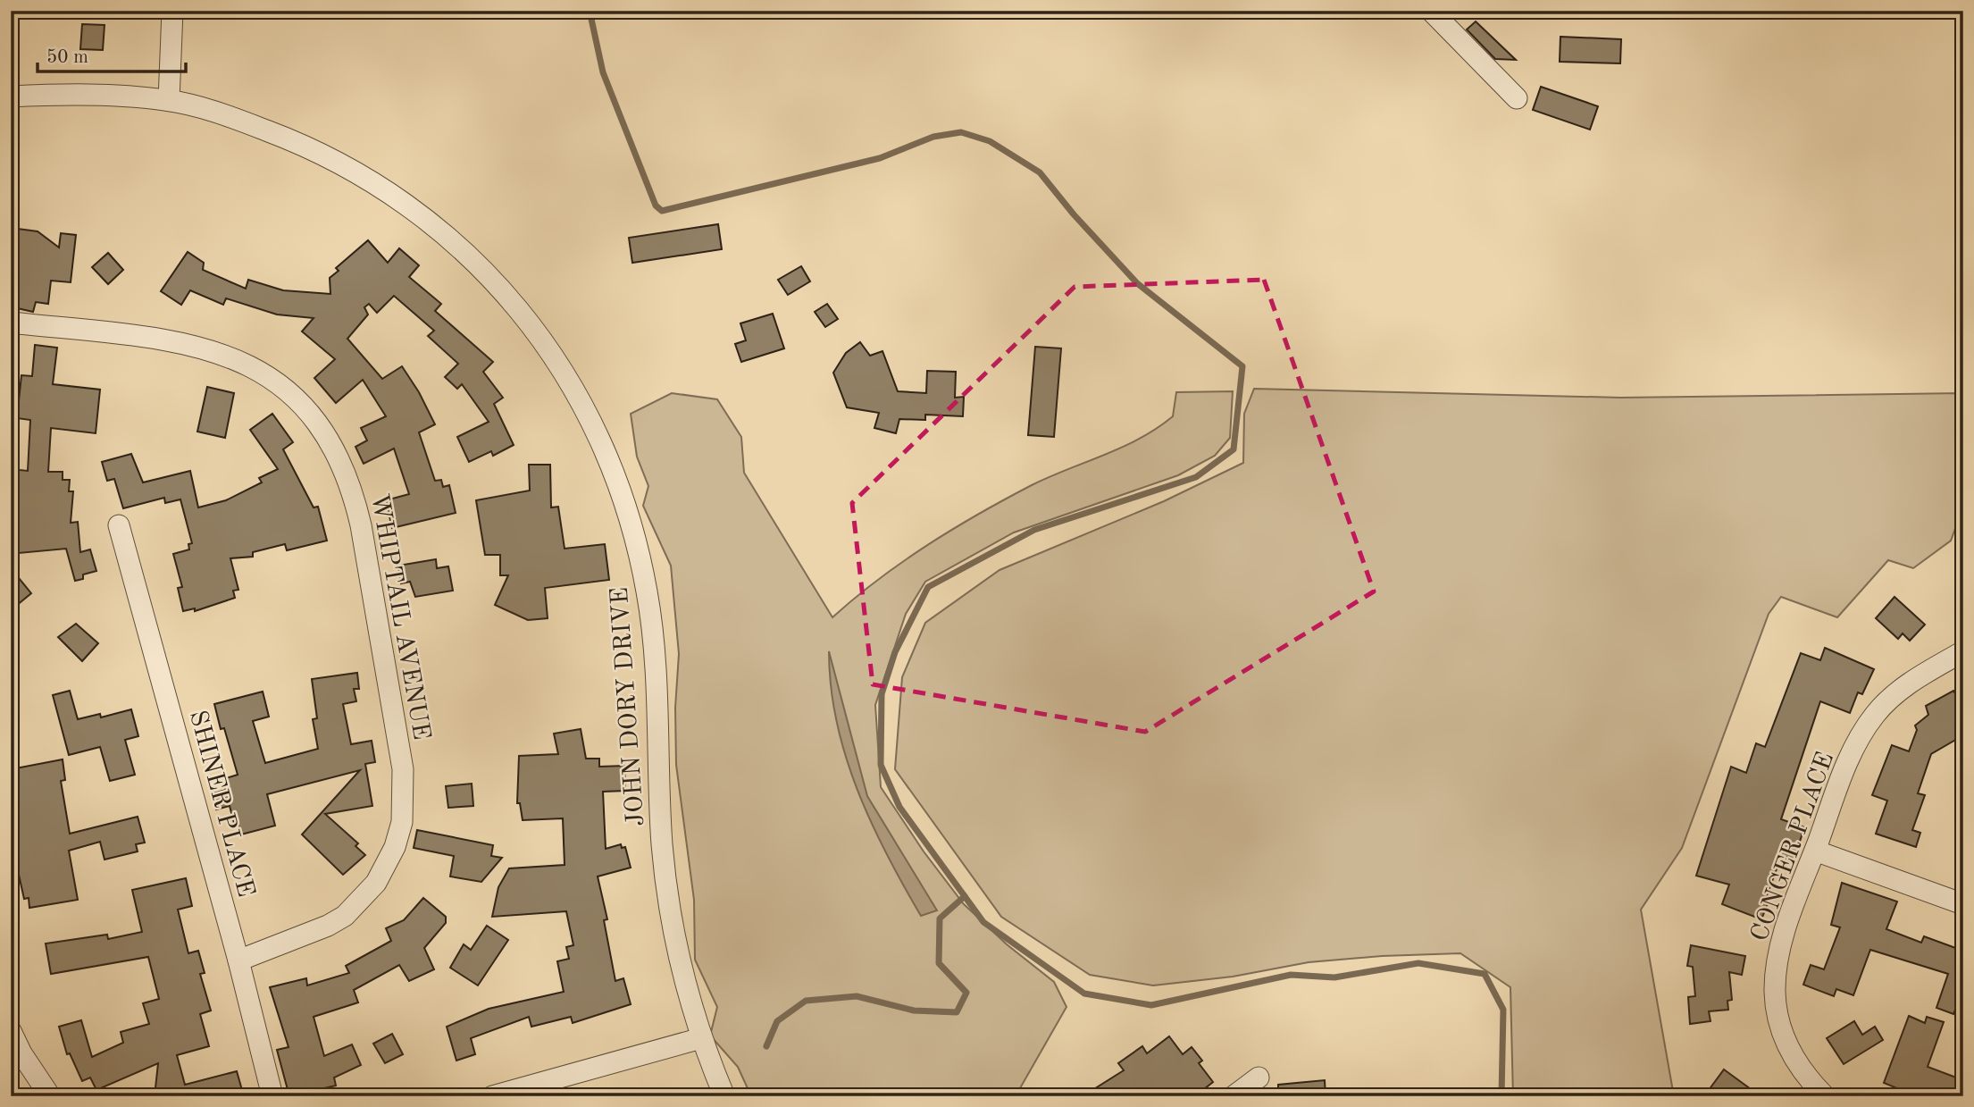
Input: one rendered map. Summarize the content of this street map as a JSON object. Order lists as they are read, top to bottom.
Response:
{
  "streets": {
    "street": [
      "WHIPTAIL AVENUE",
      "JOHN DORY DRIVE",
      "SHINER PLACE",
      "CONGER PLACE"
    ]
  },
  "crossings": [
    ["WHIPTAIL AVENUE", "SHINER PLACE"]
  ],
  "scale_bar": "50 m"
}
